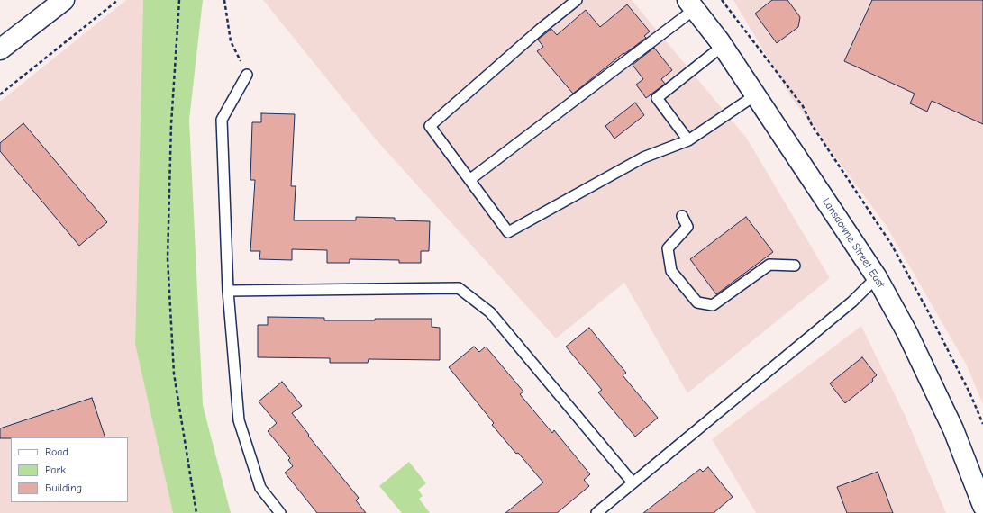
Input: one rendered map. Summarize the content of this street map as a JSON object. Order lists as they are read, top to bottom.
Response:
{
  "streets": {
    "main road": ["Lansdowne Street East"]
  },
  "legend": ["Road", "Park", "Building"]
}
